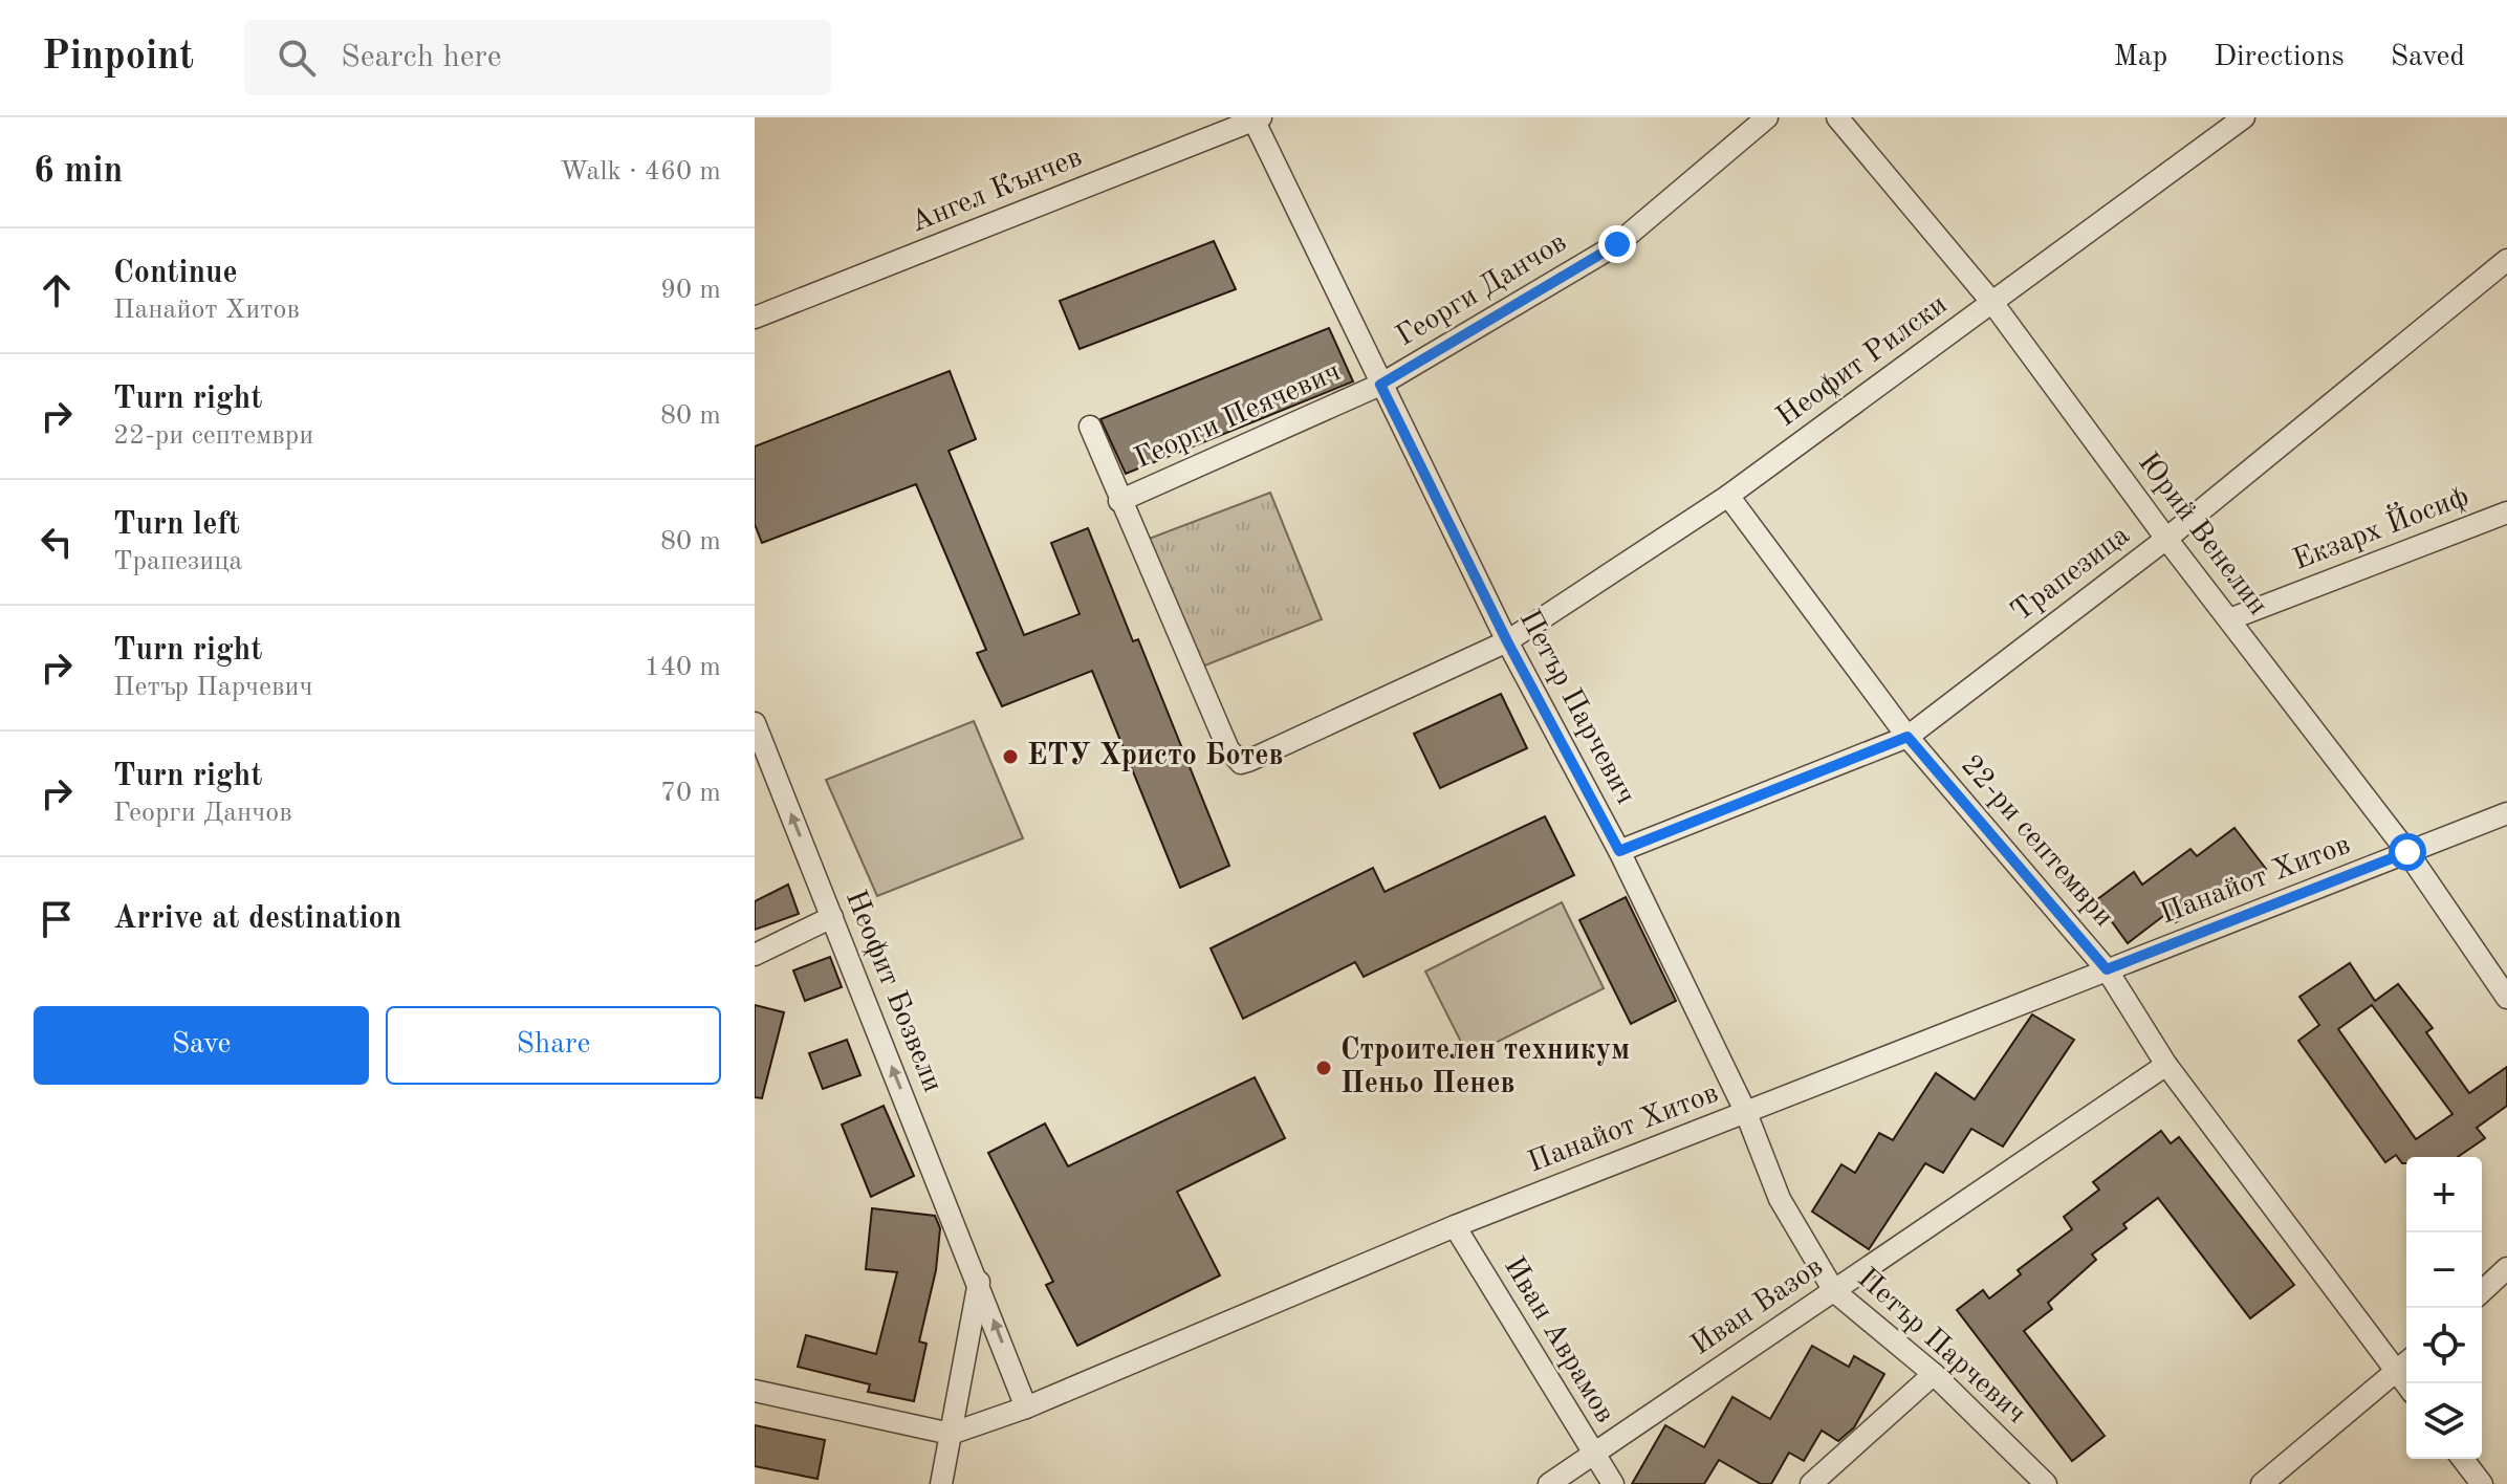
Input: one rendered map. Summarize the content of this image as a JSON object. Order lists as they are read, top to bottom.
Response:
{
  "streets": {
    "street": [
      "Ангел Кънчев",
      "Георги Данчов",
      "Неофит Рилски",
      "Георги Пеячевич",
      "Екзарх Йосиф",
      "Юрий Венелин",
      "Трапезица",
      "Петър Парчевич",
      "22-ри септември",
      "Панайот Хитов",
      "Неофит Бозвели",
      "Иван Вазов",
      "Иван Аврамов"
    ]
  },
  "crossings": [
    ["Ангел Кънчев", "Петър Парчевич"],
    ["Георги Данчов", "Георги Пеячевич"],
    ["Георги Данчов", "Петър Парчевич"],
    ["Неофит Рилски", "Георги Пеячевич"],
    ["Неофит Рилски", "Юрий Венелин"],
    ["Неофит Рилски", "Петър Парчевич"],
    ["Неофит Рилски", "22-ри септември"],
    ["Георги Пеячевич", "Петър Парчевич"],
    ["Екзарх Йосиф", "Юрий Венелин"],
    ["Юрий Венелин", "Трапезица"],
    ["Юрий Венелин", "Панайот Хитов"],
    ["Трапезица", "Петър Парчевич"],
    ["Трапезица", "22-ри септември"],
    ["Петър Парчевич", "Панайот Хитов"],
    ["Петър Парчевич", "Иван Вазов"],
    ["22-ри септември", "Панайот Хитов"],
    ["22-ри септември", "Иван Вазов"],
    ["Панайот Хитов", "Неофит Бозвели"],
    ["Панайот Хитов", "Иван Аврамов"],
    ["Иван Вазов", "Иван Аврамов"]
  ],
  "one_way": ["Неофит Бозвели"],
  "places": ["ЕТУ Христо Ботев", "Строителен техникум Пеньо Пенев"],
  "page": {
    "header": "Pinpoint",
    "search": "Search here",
    "nav": ["Map", "Directions", "Saved"],
    "heading": ["6 min", "Walk · 460 m"],
    "list": [
      ["Continue", "Панайот Хитов", "90 m"],
      ["Turn right", "22-ри септември", "80 m"],
      ["Turn left", "Трапезица", "80 m"],
      ["Turn right", "Петър Парчевич", "140 m"],
      ["Turn right", "Георги Данчов", "70 m"],
      "Arrive at destination"
    ],
    "buttons": ["Save", "Share"],
    "map_buttons": ["+", "−"]
  }
}
